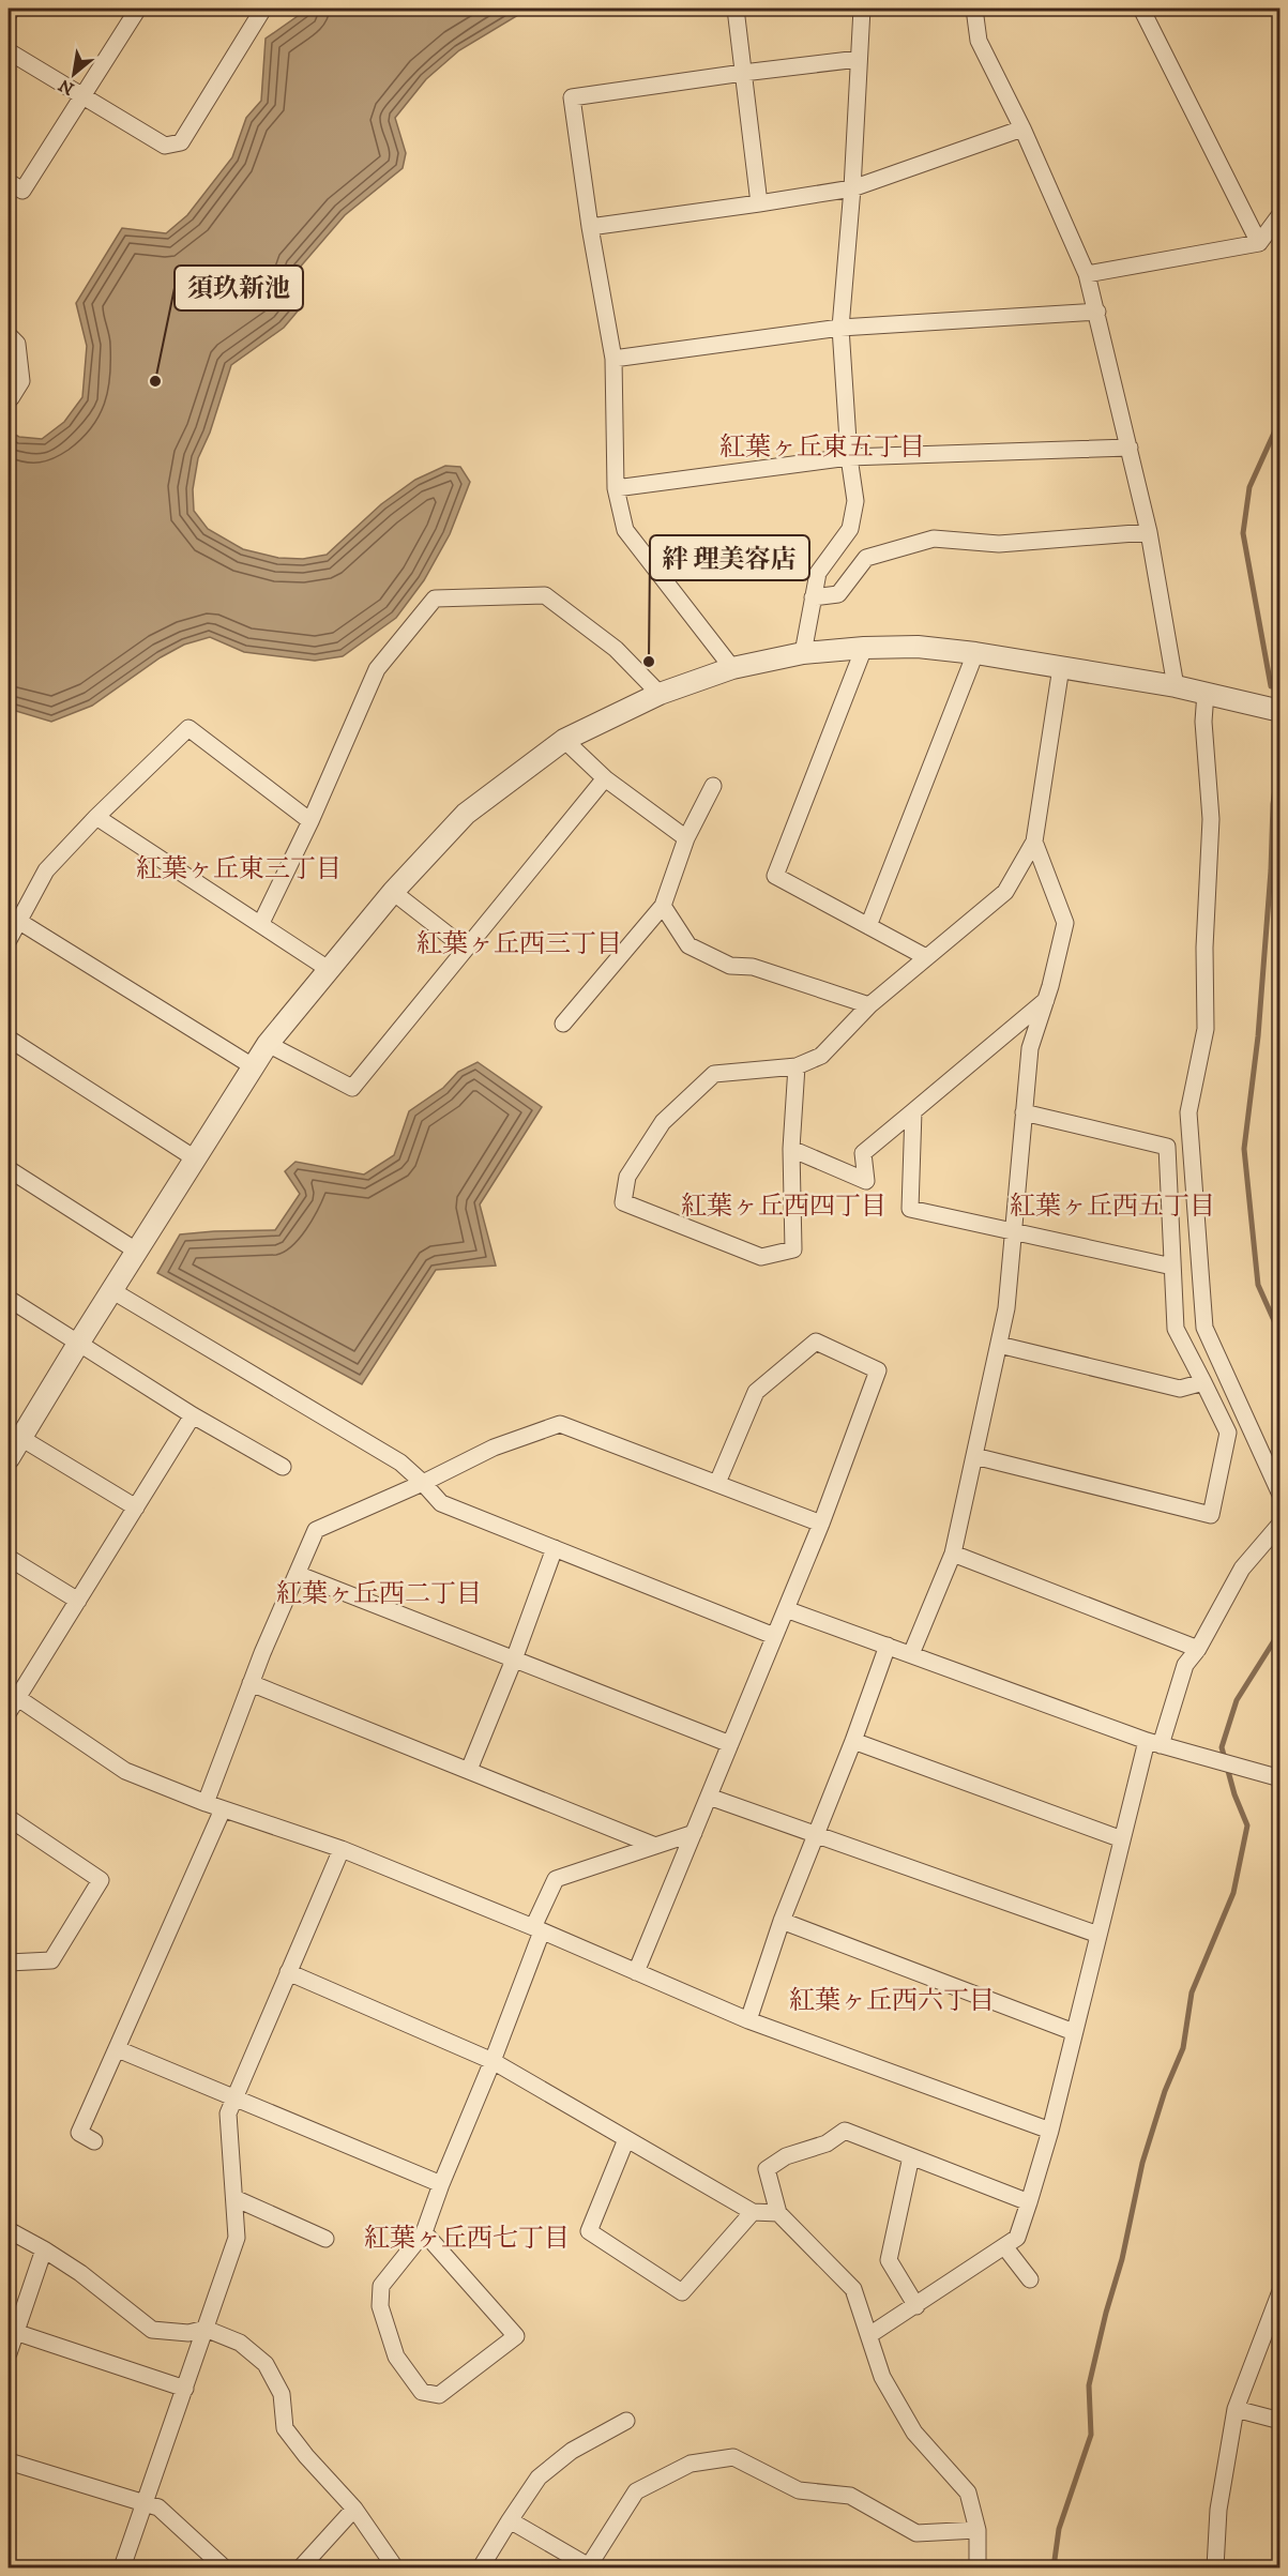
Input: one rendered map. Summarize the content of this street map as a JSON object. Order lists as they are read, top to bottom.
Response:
{
  "districts": [
    "紅葉ヶ丘東五丁目",
    "紅葉ヶ丘東三丁目",
    "紅葉ヶ丘西三丁目",
    "紅葉ヶ丘西四丁目",
    "紅葉ヶ丘西五丁目",
    "紅葉ヶ丘西二丁目",
    "紅葉ヶ丘西六丁目",
    "紅葉ヶ丘西七丁目"
  ],
  "places": ["須玖新池", "絆 理美容店"],
  "north": "bottom left"
}
